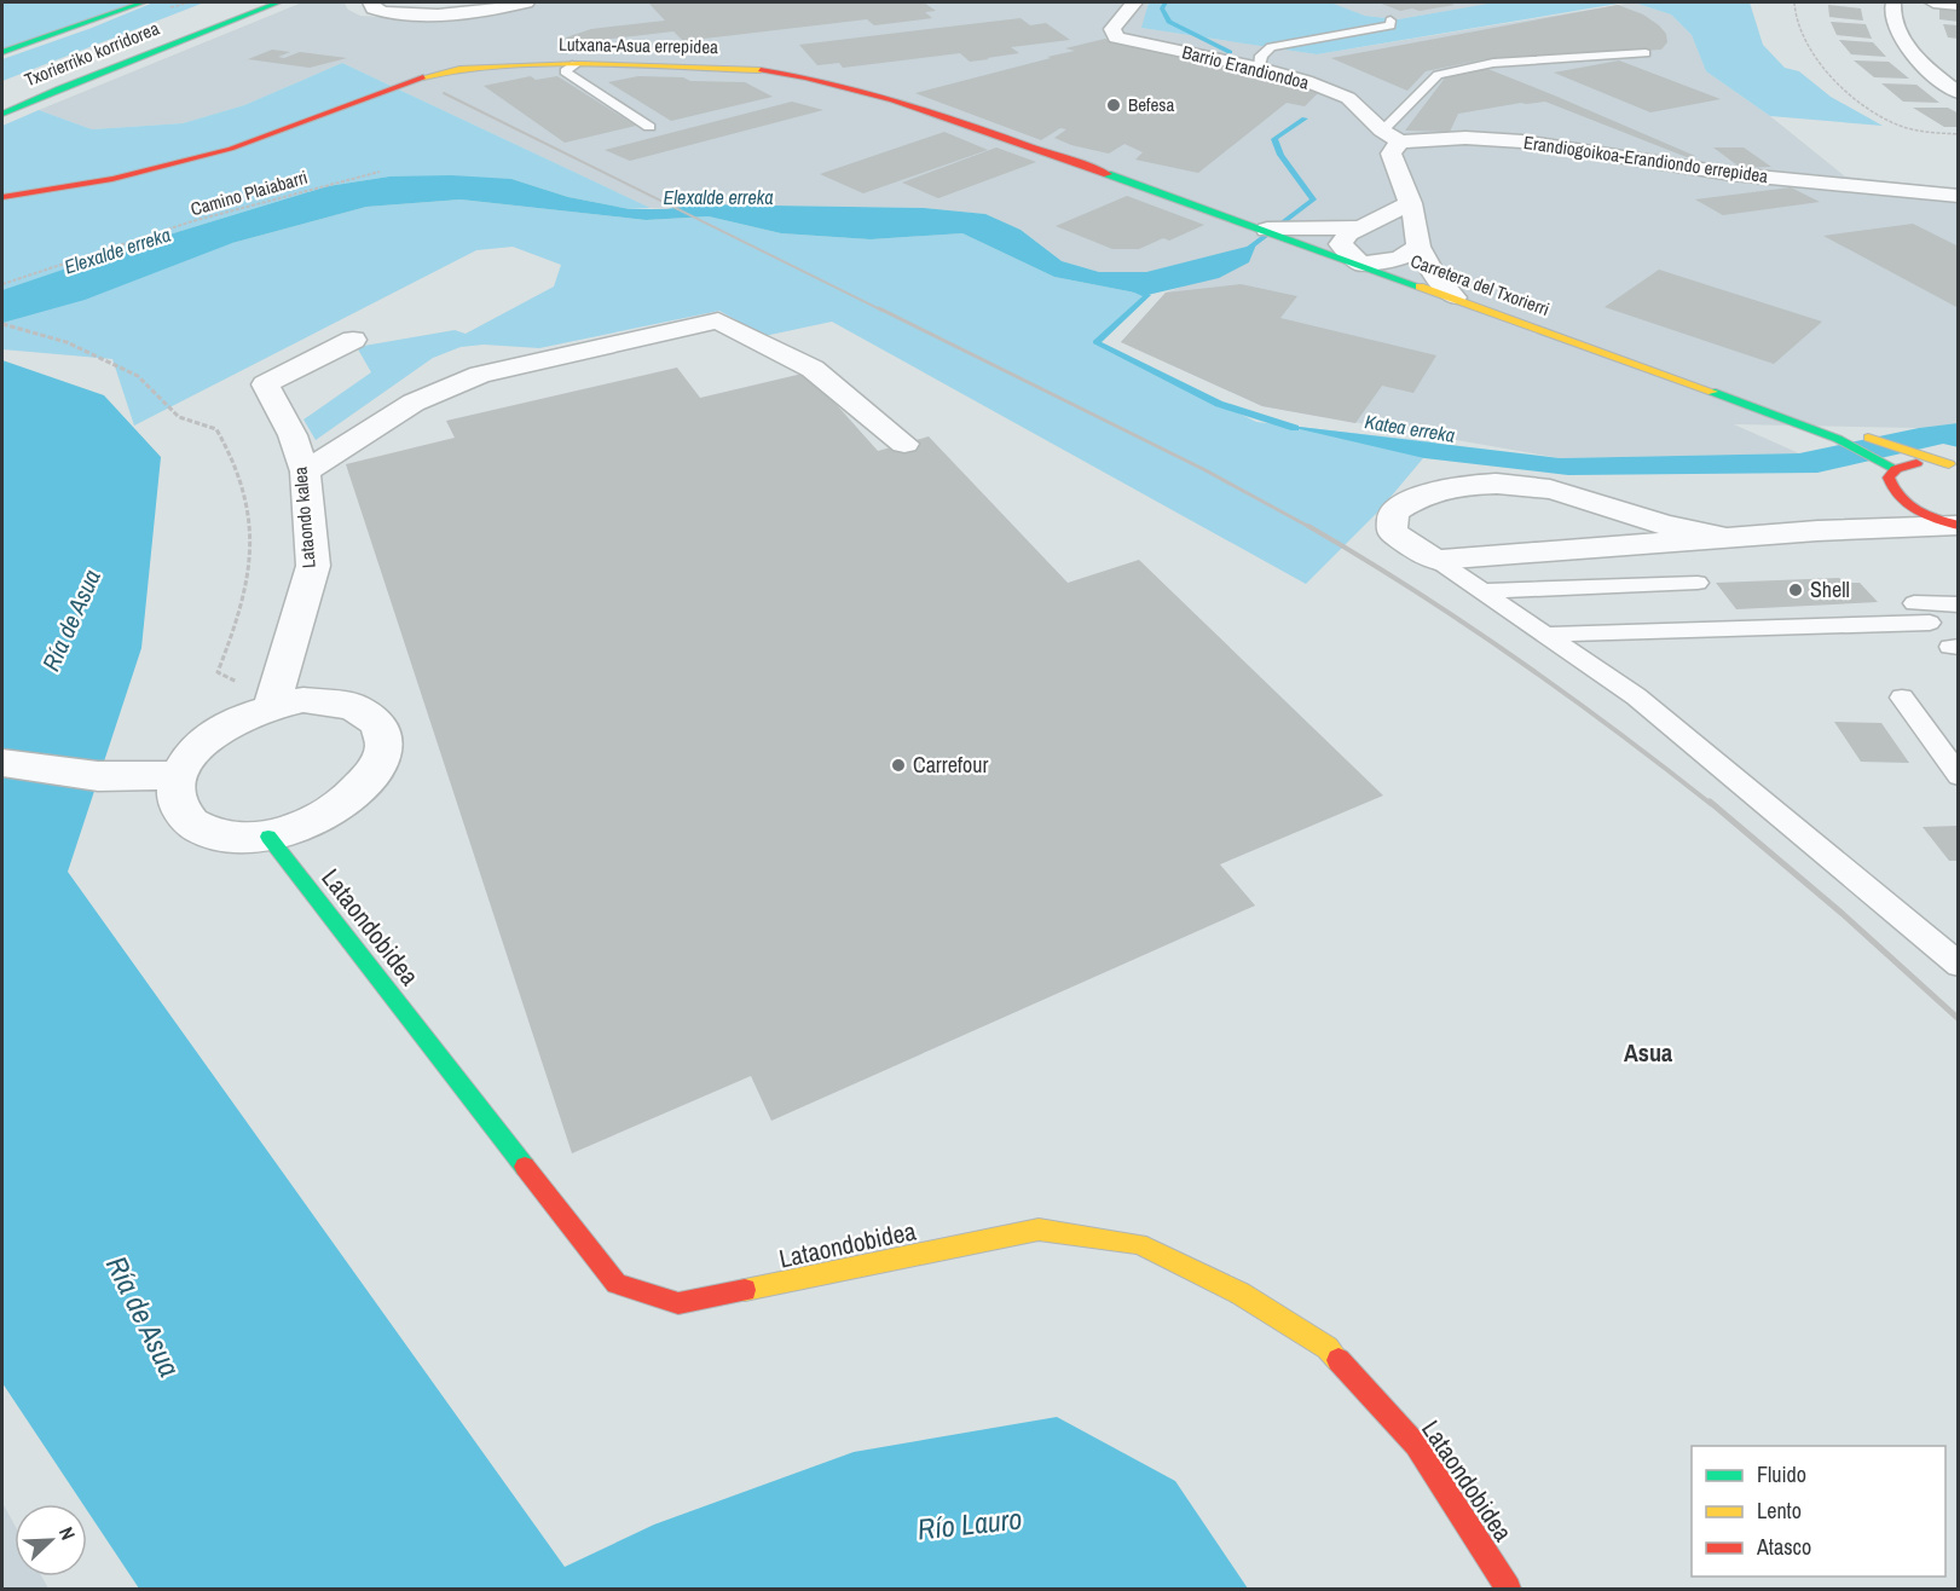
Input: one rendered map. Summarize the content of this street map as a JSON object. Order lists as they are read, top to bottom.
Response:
{
  "streets": {
    "main road": [
      "Lutxana-Asua errepidea",
      "Txorierriko korridorea",
      "Carretera del Txorierri",
      "Lataondobidea"
    ],
    "street": ["Barrio Erandiondoa", "Erandiogoikoa-Erandiondo errepidea", "Lataondo kalea"],
    "path": ["Camino Plaiabarri"]
  },
  "crossings": [
    ["Lutxana-Asua errepidea", "Carretera del Txorierri"],
    ["Barrio Erandiondoa", "Erandiogoikoa-Erandiondo errepidea"],
    ["Lataondo kalea", "Lataondobidea"]
  ],
  "districts": ["Asua"],
  "water": [
    "Elexalde erreka",
    "Katea erreka",
    "Ría de Asua",
    "Río Lauro"
  ],
  "places": ["Befesa", "Shell", "Carrefour"],
  "legend": ["Fluido", "Lento", "Atasco"],
  "north": "top right"
}
